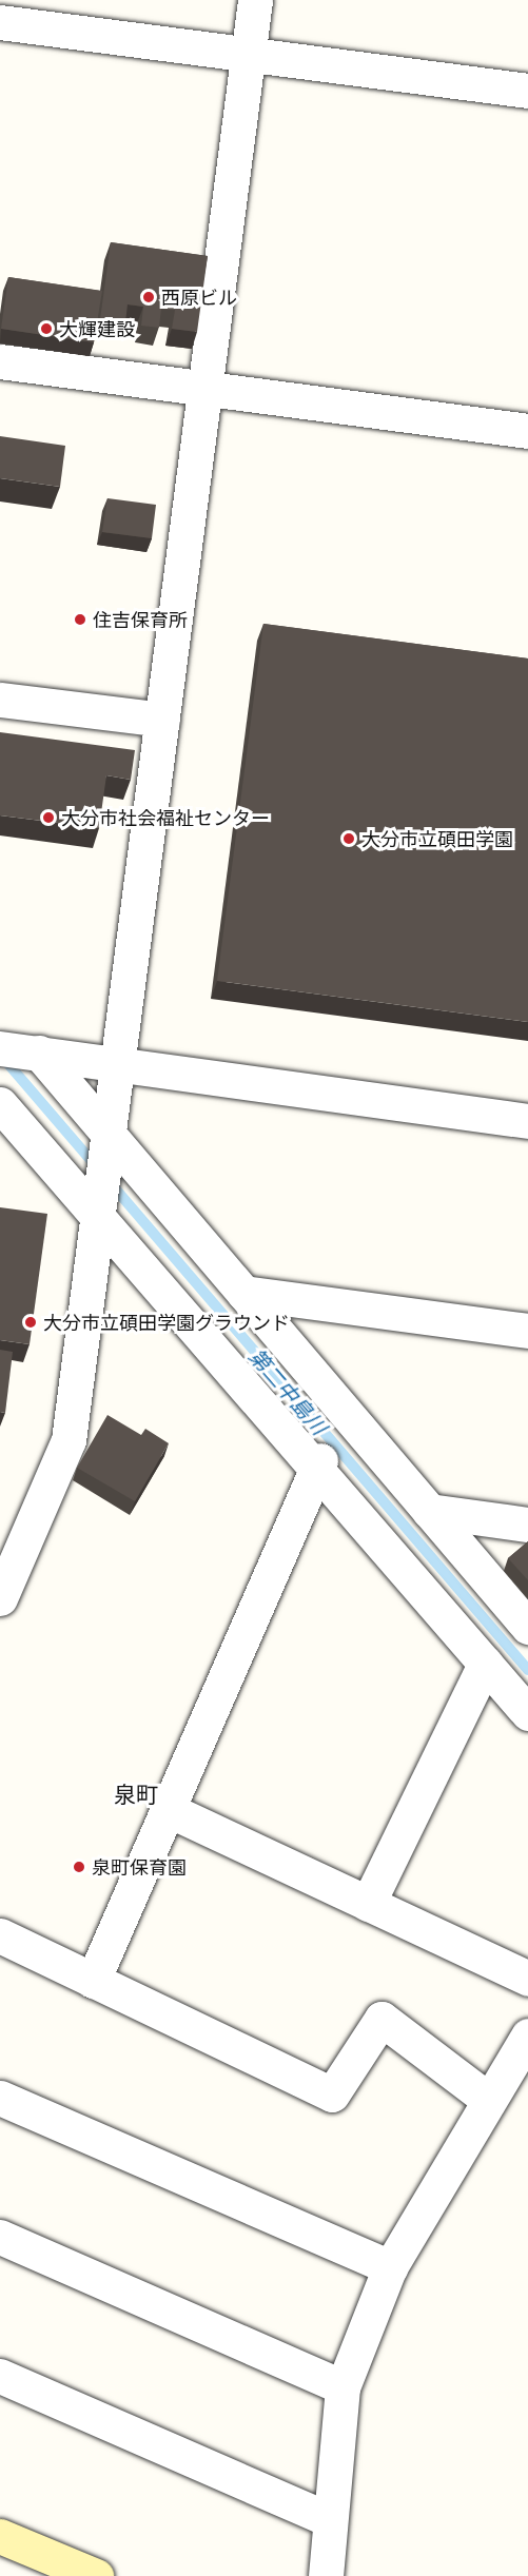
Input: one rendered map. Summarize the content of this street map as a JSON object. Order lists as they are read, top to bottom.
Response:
{
  "districts": ["泉町"],
  "water": ["第二中島川"],
  "places": [
    "西原ビル",
    "大輝建設",
    "住吉保育所",
    "大分市社会福祉センター",
    "大分市立碩田学園",
    "大分市立碩田学園グラウンド",
    "泉町保育園"
  ]
}
